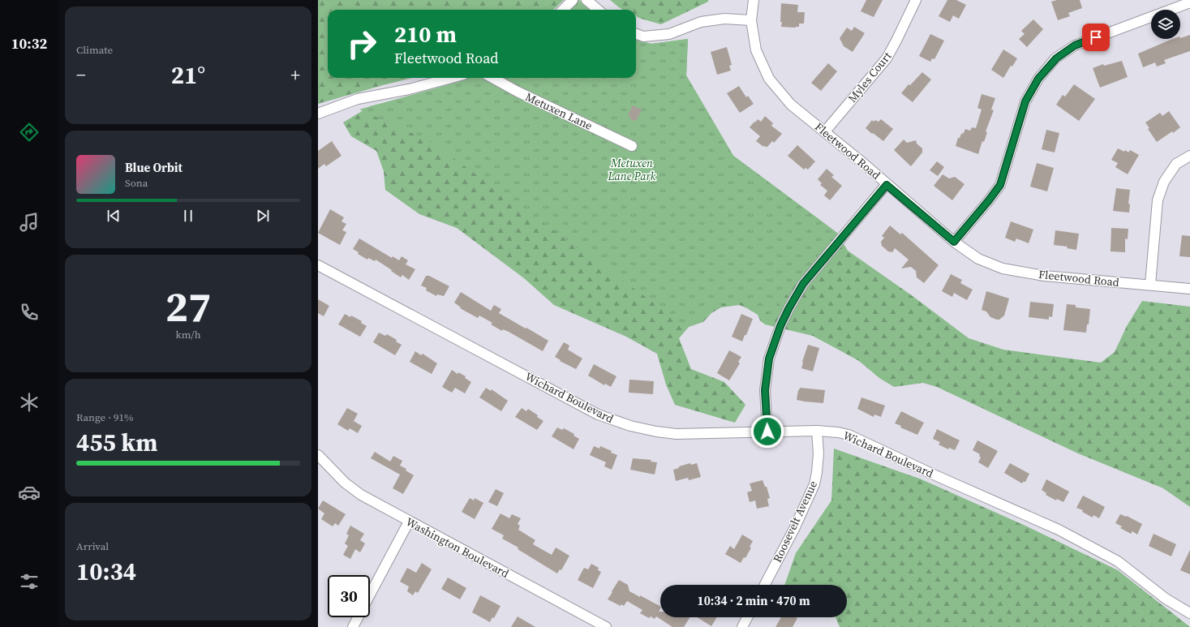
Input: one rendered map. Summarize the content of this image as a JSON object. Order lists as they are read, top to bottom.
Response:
{
  "streets": {
    "street": [
      "Myles Court",
      "Metuxen Lane",
      "Fleetwood Road",
      "Wichard Boulevard",
      "Roosevelt Avenue",
      "Washington Boulevard"
    ]
  },
  "crossings": [
    ["Myles Court", "Fleetwood Road"],
    ["Wichard Boulevard", "Roosevelt Avenue"]
  ],
  "parks": ["Metuxen Lane Park"],
  "page": {
    "tabs": "10:32",
    "tile": [
      "Climate",
      ["27", "km/h"],
      ["Range · 91%", "455 km"],
      ["Arrival", "10:34"]
    ],
    "turn": ["210 m", "Fleetwood Road"],
    "heat": ["−", "21°", "+"],
    "song": ["Blue Orbit", "Sona"],
    "limit": "30",
    "trip": "10:34 · 2 min · 470 m"
  }
}
